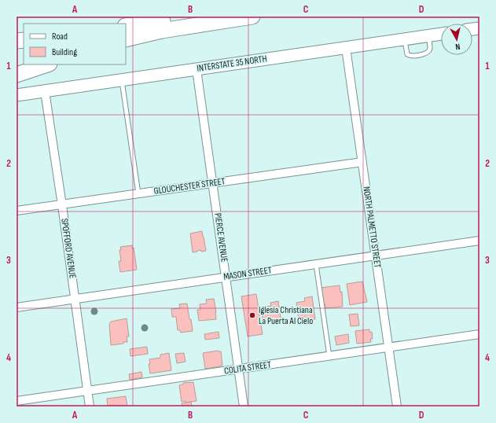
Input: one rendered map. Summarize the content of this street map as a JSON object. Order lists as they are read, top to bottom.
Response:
{
  "streets": {
    "main road": ["INTERSTATE 35 NORTH"],
    "street": [
      "GLOUCHESTER STREET",
      "NORTH PALMETTO STREET",
      "PIERCE AVENUE",
      "SPOFFORD AVENUE",
      "MASON STREET",
      "COLITA STREET"
    ]
  },
  "crossings": [
    ["INTERSTATE 35 NORTH", "NORTH PALMETTO STREET"],
    ["INTERSTATE 35 NORTH", "PIERCE AVENUE"],
    ["INTERSTATE 35 NORTH", "SPOFFORD AVENUE"],
    ["GLOUCHESTER STREET", "NORTH PALMETTO STREET"],
    ["GLOUCHESTER STREET", "PIERCE AVENUE"],
    ["GLOUCHESTER STREET", "SPOFFORD AVENUE"],
    ["NORTH PALMETTO STREET", "MASON STREET"],
    ["NORTH PALMETTO STREET", "COLITA STREET"],
    ["PIERCE AVENUE", "MASON STREET"],
    ["PIERCE AVENUE", "COLITA STREET"],
    ["SPOFFORD AVENUE", "MASON STREET"],
    ["SPOFFORD AVENUE", "COLITA STREET"]
  ],
  "places": ["Iglesia Christiana La Puerta Al Cielo"],
  "legend": ["Road", "Building"],
  "north": "bottom",
  "grid": {
    "columns": [
      "A",
      "B",
      "C",
      "D"
    ],
    "rows": [
      "1",
      "2",
      "3",
      "4"
    ]
  }
}
